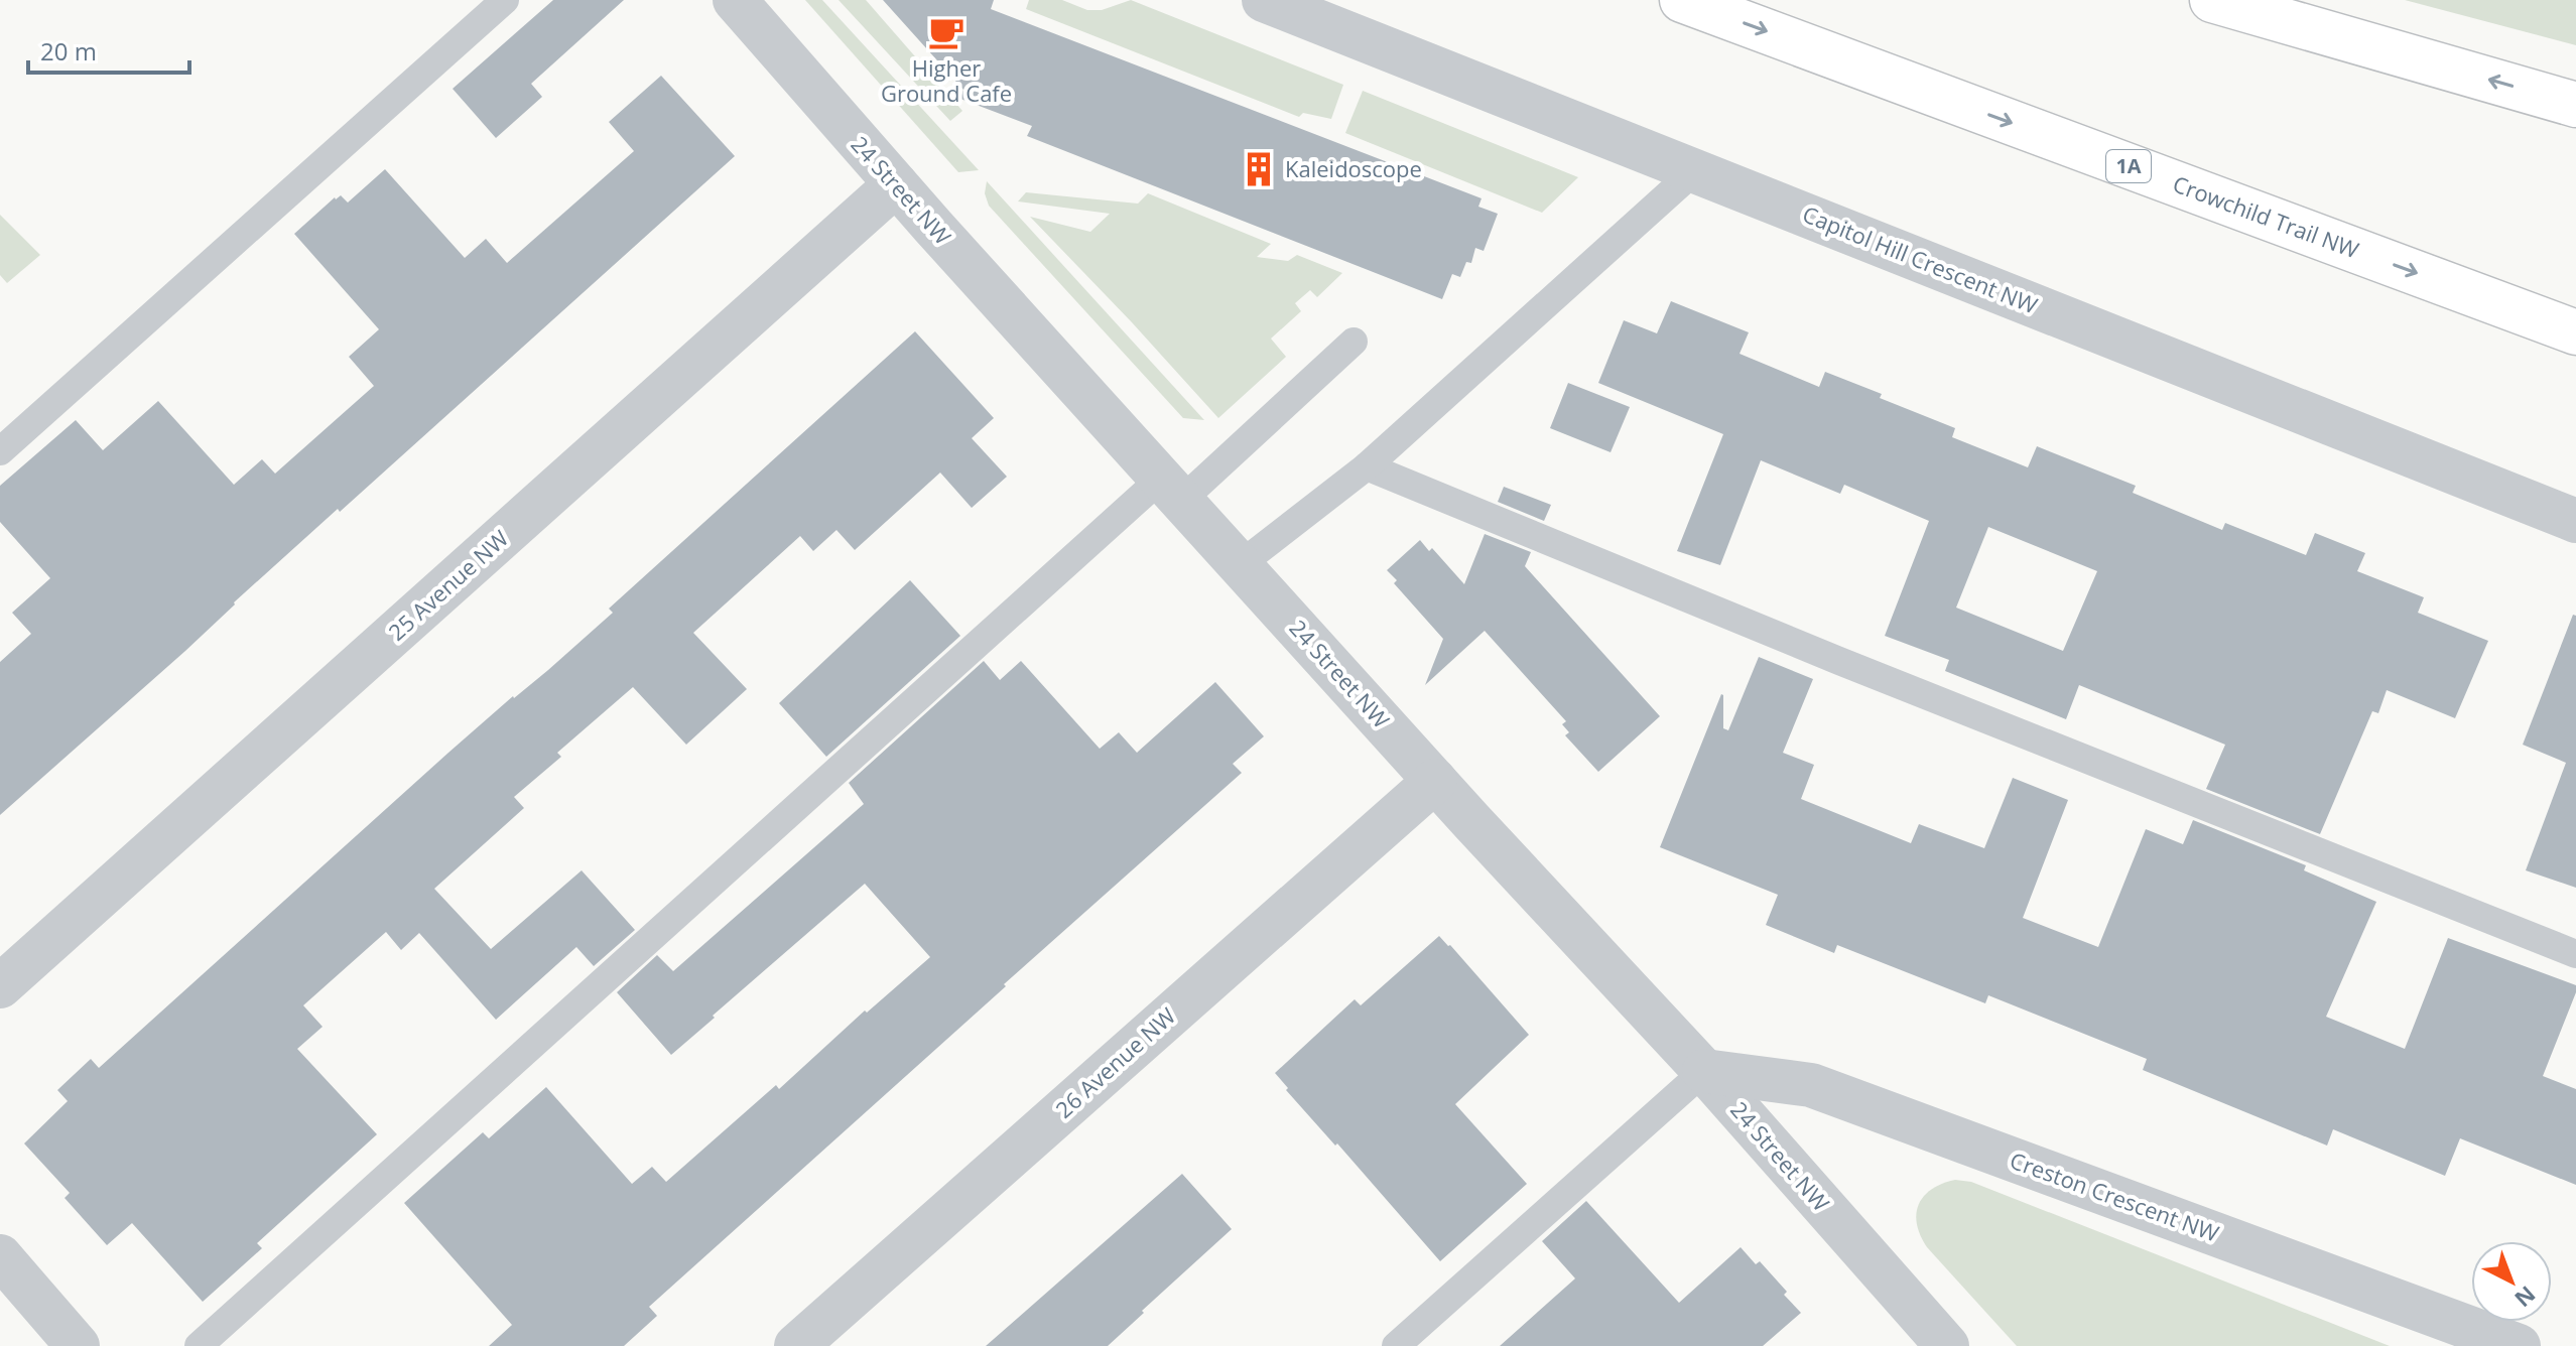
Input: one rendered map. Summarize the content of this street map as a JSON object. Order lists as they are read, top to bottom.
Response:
{
  "streets": {
    "highway": ["1A", "Crowchild Trail NW"],
    "street": [
      "24 Street NW",
      "Capitol Hill Crescent NW",
      "25 Avenue NW",
      "26 Avenue NW",
      "Creston Crescent NW"
    ]
  },
  "crossings": [
    ["24 Street NW", "25 Avenue NW"],
    ["24 Street NW", "26 Avenue NW"],
    ["24 Street NW", "Creston Crescent NW"]
  ],
  "places": {
    "cafe": ["Higher Ground Cafe"],
    "building": ["Kaleidoscope"]
  },
  "scale_bar": "20 m",
  "north": "bottom right"
}
